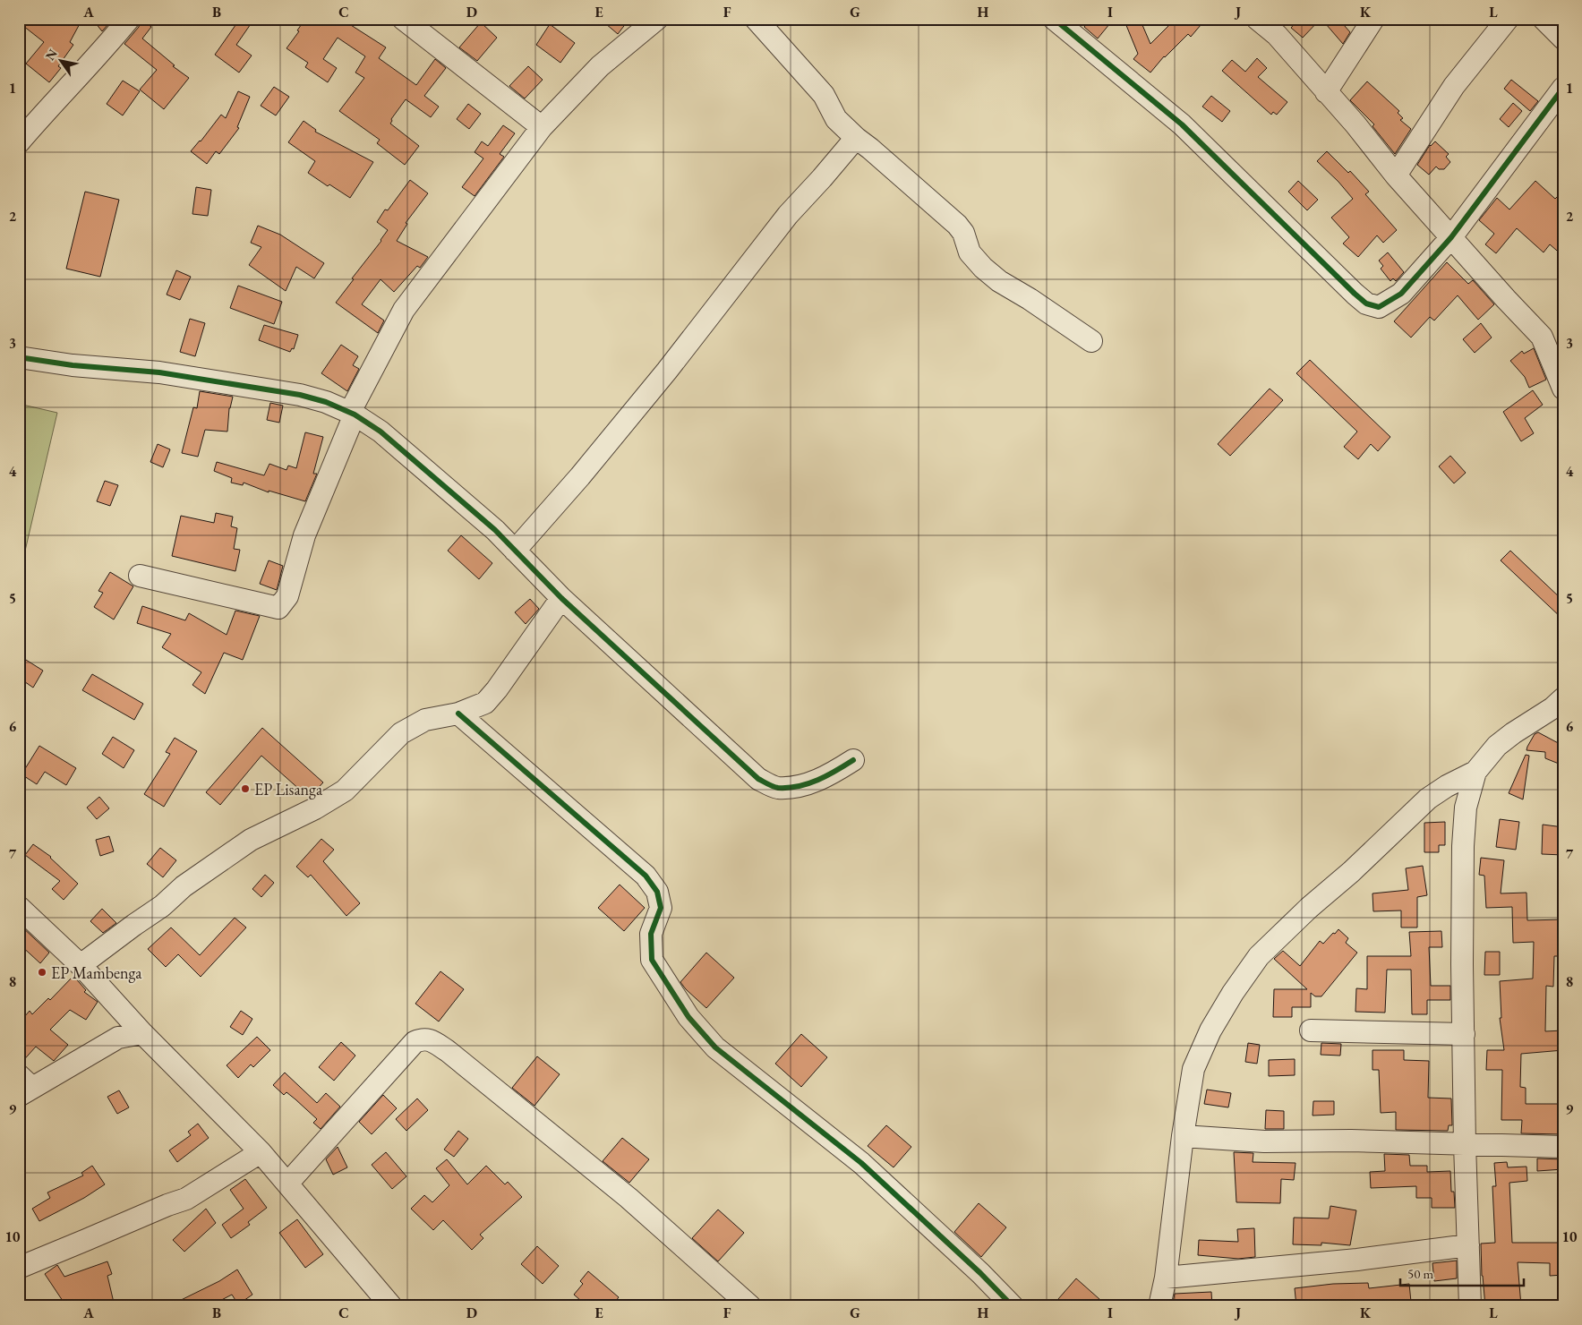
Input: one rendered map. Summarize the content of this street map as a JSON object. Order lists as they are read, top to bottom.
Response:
{
  "places": ["EP Lisanga", "EP Mambenga"],
  "scale_bar": "50 m",
  "north": "top left",
  "grid": {
    "columns": [
      "A",
      "B",
      "C",
      "D",
      "E",
      "F",
      "G",
      "H",
      "I",
      "J",
      "K",
      "L"
    ],
    "rows": [
      "1",
      "2",
      "3",
      "4",
      "5",
      "6",
      "7",
      "8",
      "9",
      "10"
    ]
  }
}
